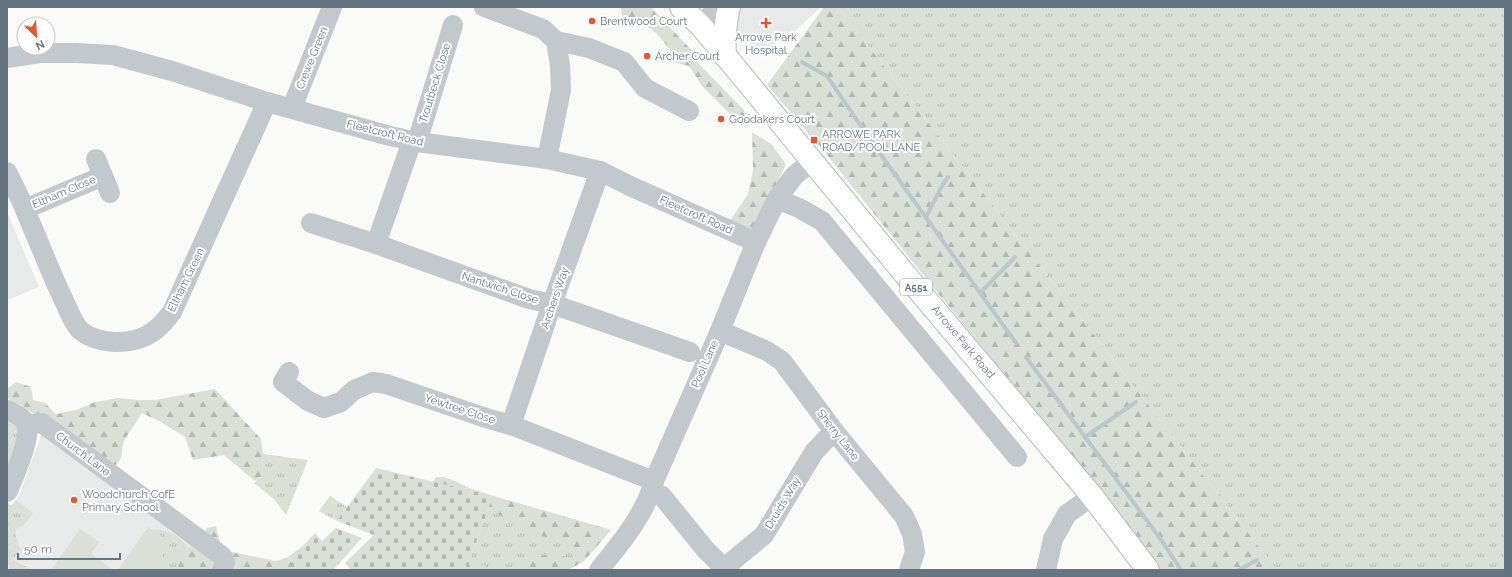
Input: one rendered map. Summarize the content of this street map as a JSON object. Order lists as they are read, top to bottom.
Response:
{
  "streets": {
    "main road": ["A551", "Arrowe Park Road"],
    "street": [
      "Crewe Green",
      "Troutbeck Close",
      "Fleetcroft Road",
      "Eltham Close",
      "Eltham Green",
      "Nantwich Close",
      "Archers Way",
      "Pool Lane",
      "Yewtree Close",
      "Sherry Lane",
      "Church Lane",
      "Druids Way"
    ]
  },
  "crossings": [
    ["Crewe Green", "Fleetcroft Road"],
    ["Troutbeck Close", "Fleetcroft Road"],
    ["Troutbeck Close", "Nantwich Close"],
    ["Fleetcroft Road", "Eltham Green"],
    ["Fleetcroft Road", "Archers Way"],
    ["Fleetcroft Road", "Pool Lane"],
    ["Eltham Close", "Eltham Green"],
    ["Nantwich Close", "Archers Way"],
    ["Archers Way", "Yewtree Close"],
    ["Arrowe Park Road", "Pool Lane"],
    ["Pool Lane", "Yewtree Close"],
    ["Pool Lane", "Sherry Lane"],
    ["Sherry Lane", "Druids Way"]
  ],
  "places": {
    "other": [
      "Brentwood Court",
      "Archer Court",
      "Goodakers Court",
      "Woodchurch CofE Primary School"
    ],
    "health": ["Arrowe Park Hospital"],
    "transit": ["ARROWE PARK ROAD/POOL LANE"]
  },
  "scale_bar": "50 m",
  "north": "bottom right"
}
